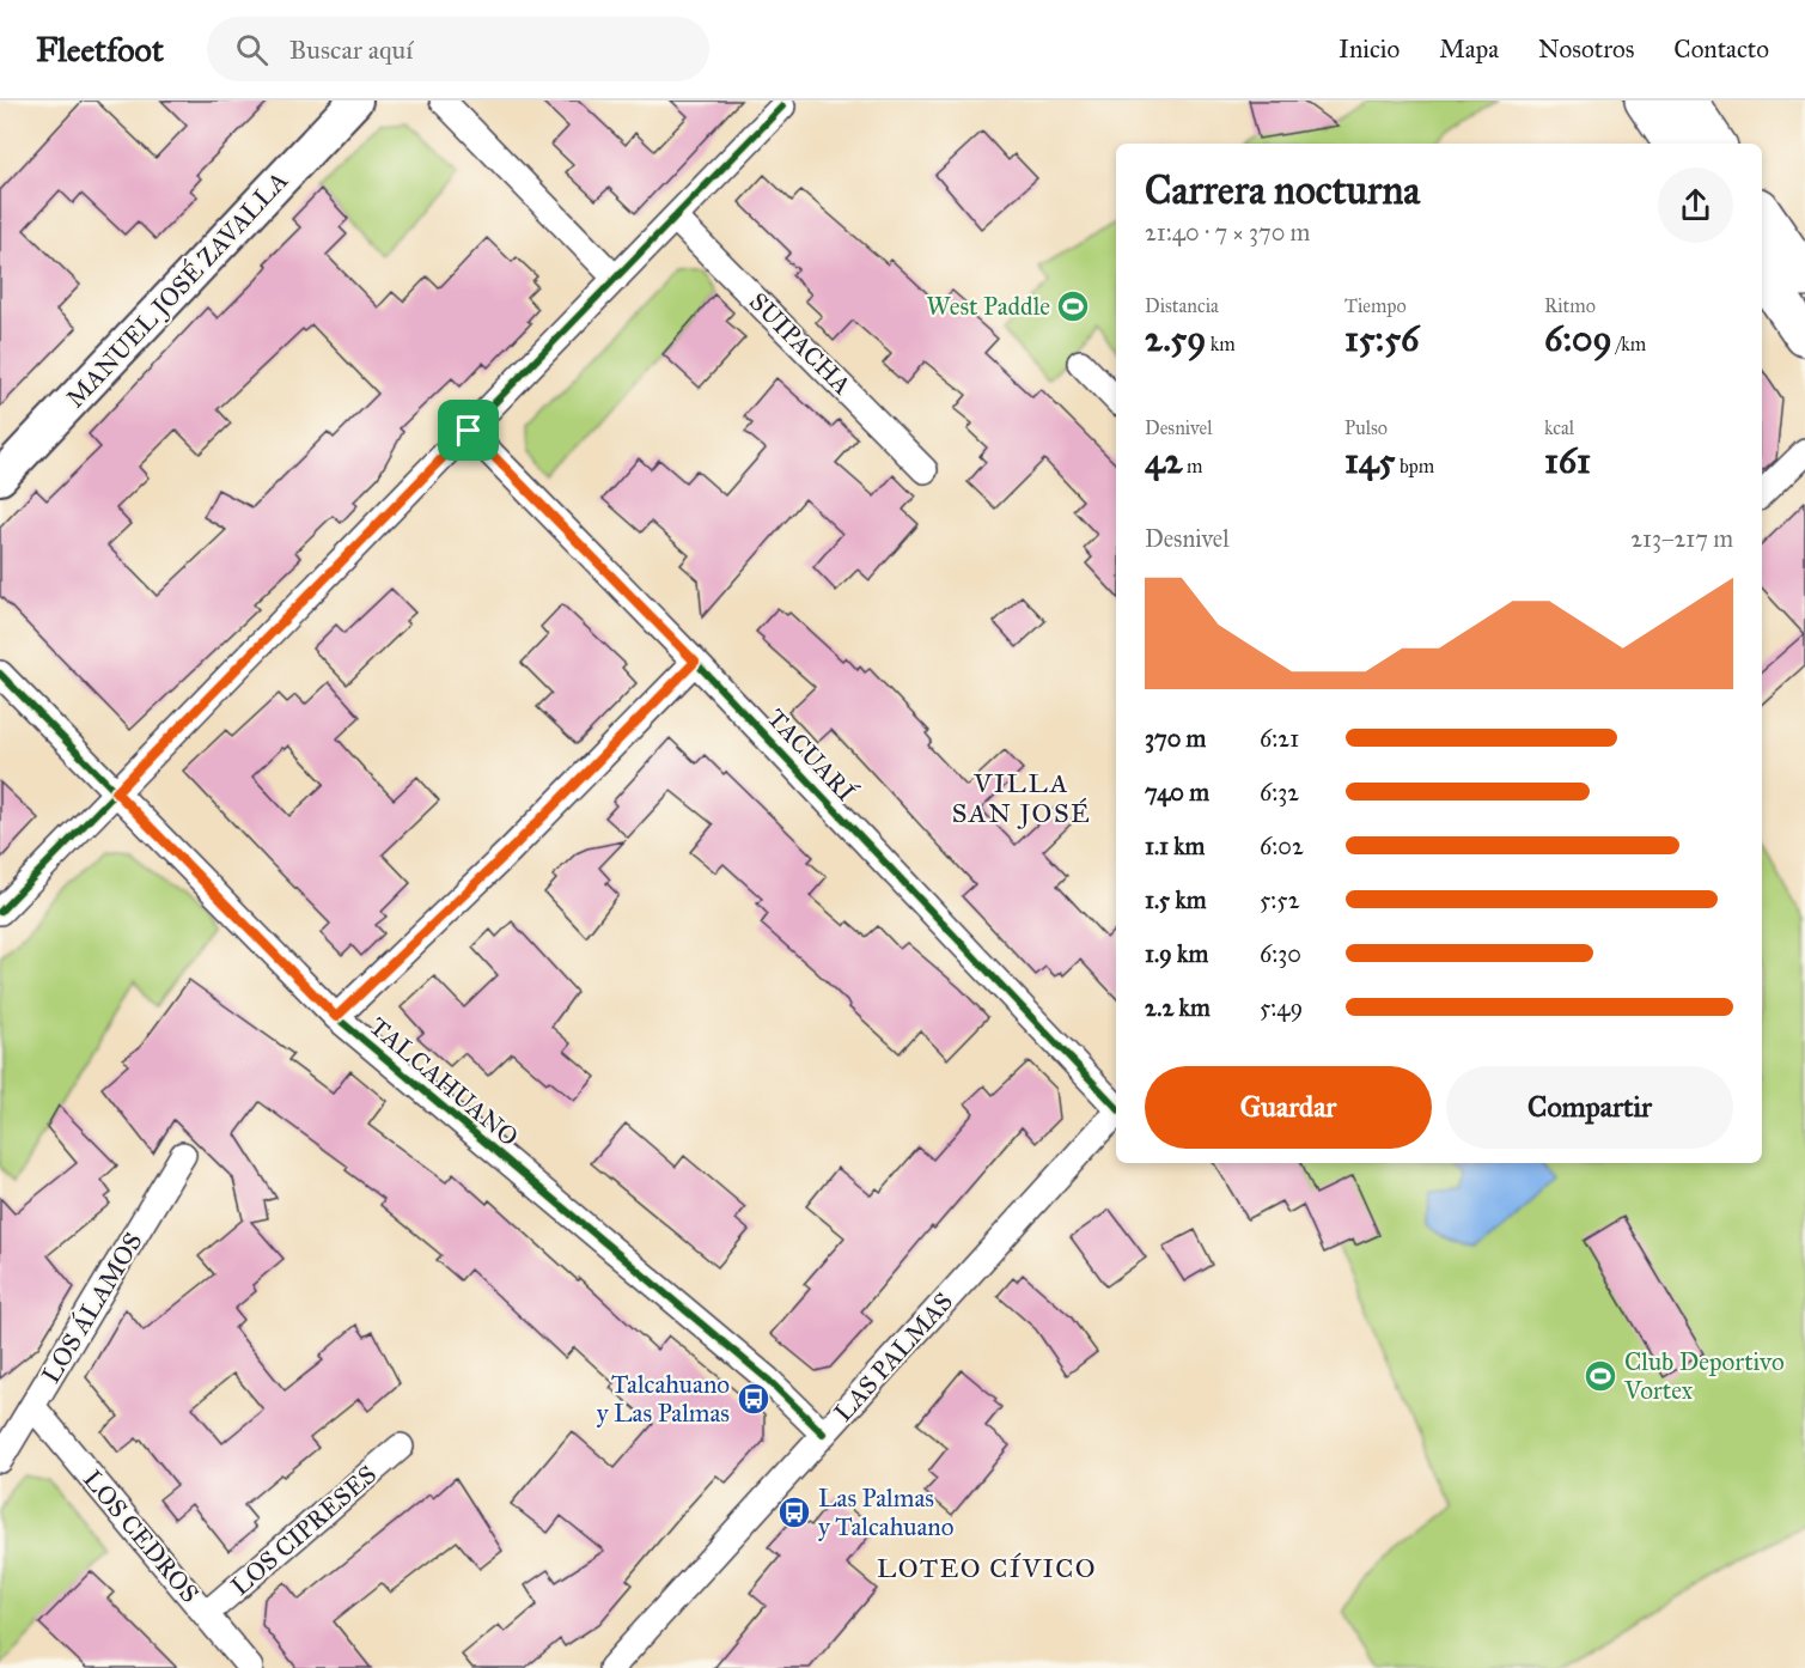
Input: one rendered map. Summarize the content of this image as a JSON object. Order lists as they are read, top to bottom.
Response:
{
  "streets": {
    "street": [
      "MANUEL JOSÉ ZAVALLA",
      "SUIPACHA",
      "TACUARÍ",
      "TALCAHUANO",
      "LOS ÁLAMOS",
      "LAS PALMAS",
      "LOS CIPRESES",
      "LOS CEDROS"
    ]
  },
  "crossings": [
    ["TALCAHUANO", "LAS PALMAS"],
    ["LOS ÁLAMOS", "LOS CEDROS"],
    ["LOS CIPRESES", "LOS CEDROS"]
  ],
  "districts": ["VILLA SAN JOSÉ", "LOTEO CÍVICO"],
  "places": {
    "sports": ["West Paddle", "Club Deportivo Vortex"],
    "bus stop": ["Talcahuano y Las Palmas", "Las Palmas y Talcahuano"]
  },
  "page": {
    "header": "Fleetfoot",
    "search": "Buscar aquí",
    "nav": [
      "Inicio",
      "Mapa",
      "Nosotros",
      "Contacto"
    ],
    "heading": ["Carrera nocturna", "21:40 · 7 × 370 m"],
    "stats": [
      ["Distancia", "2.59 km"],
      ["Tiempo", "15:56"],
      ["Ritmo", "6:09 /km"],
      ["Desnivel", "42 m"],
      ["Pulso", "145 bpm"],
      ["kcal", "161"]
    ],
    "chart": ["Desnivel", "213–217 m"],
    "list": [
      {
        "name": "370 m",
        "note": "6:21"
      },
      {
        "name": "740 m",
        "note": "6:32"
      },
      {
        "name": "1.1 km",
        "note": "6:02"
      },
      {
        "name": "1.5 km",
        "note": "5:52"
      },
      {
        "name": "1.9 km",
        "note": "6:30"
      },
      {
        "name": "2.2 km",
        "note": "5:49"
      }
    ],
    "buttons": ["Guardar", "Compartir"]
  }
}
